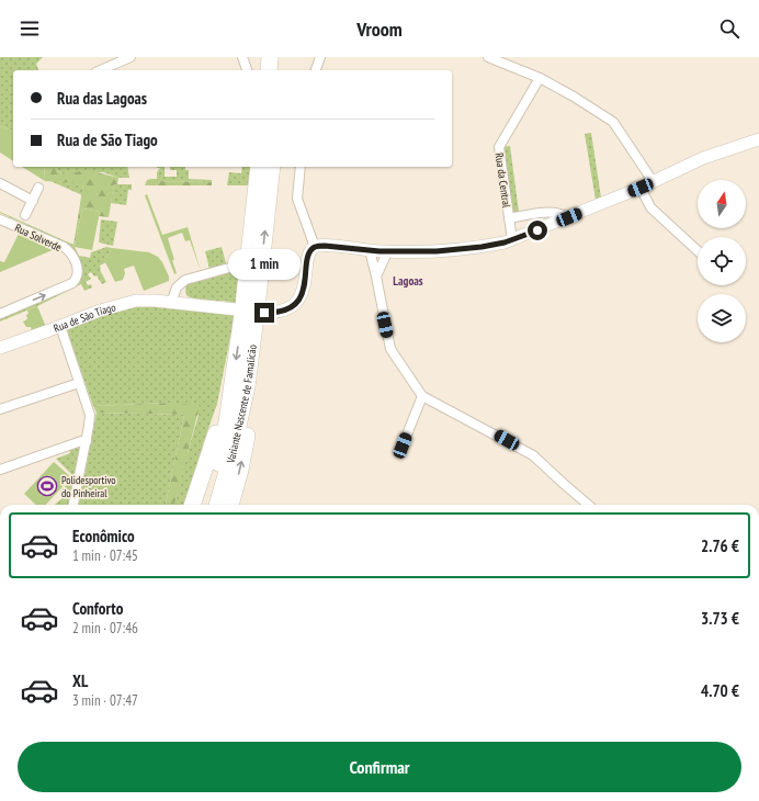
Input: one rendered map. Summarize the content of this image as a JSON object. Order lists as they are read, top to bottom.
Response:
{
  "streets": {
    "highway": ["Variante Nascente de Famalicão"],
    "main road": ["Rua de São Tiago"],
    "street": ["Rua da Central", "Rua Solverde"]
  },
  "districts": ["Lagoas"],
  "places": {
    "sports": ["Polidesportivo do Pinheiral"]
  },
  "north": "top",
  "page": {
    "header": "Vroom",
    "banner": ["Rua das Lagoas", "Rua de São Tiago"],
    "bubble": "1 min",
    "list": [
      {
        "name": "Econômico",
        "note": "1 min · 07:45",
        "value": "2.76 €"
      },
      {
        "name": "Conforto",
        "note": "2 min · 07:46",
        "value": "3.73 €"
      },
      {
        "name": "XL",
        "note": "3 min · 07:47",
        "value": "4.70 €"
      }
    ],
    "buttons": "Confirmar"
  }
}
